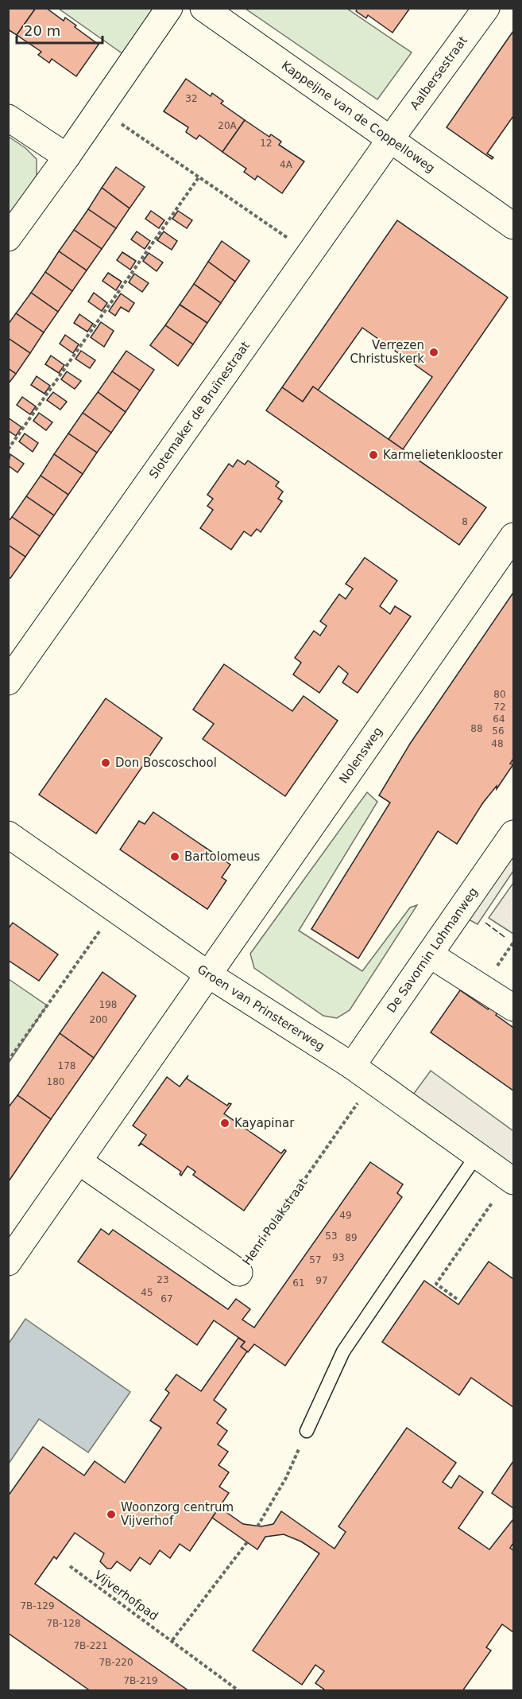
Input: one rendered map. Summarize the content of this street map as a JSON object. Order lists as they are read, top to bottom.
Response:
{
  "streets": {
    "street": [
      "Aalbersestraat",
      "Kappeijne van de Coppelloweg",
      "Slotemaker de Bruïnestraat",
      "Nolensweg",
      "De Savornin Lohmanweg",
      "Groen van Prinstererweg",
      "Henri Polakstraat"
    ],
    "path": ["Vijverhofpad"]
  },
  "crossings": [
    ["Aalbersestraat", "Kappeijne van de Coppelloweg"],
    ["Aalbersestraat", "Slotemaker de Bruïnestraat"],
    ["Kappeijne van de Coppelloweg", "Slotemaker de Bruïnestraat"],
    ["Nolensweg", "Groen van Prinstererweg"],
    ["De Savornin Lohmanweg", "Groen van Prinstererweg"],
    ["Groen van Prinstererweg", "Henri Polakstraat"]
  ],
  "places": [
    "Verrezen Christuskerk",
    "Karmelietenklooster",
    "Don Boscoschool",
    "Bartolomeus",
    "Kayapinar",
    "Woonzorg centrum Vijverhof"
  ],
  "house_numbers": [
    "32",
    "20A",
    "12",
    "4A",
    "8",
    "80",
    "72",
    "64",
    "88",
    "56",
    "48",
    "198",
    "200",
    "178",
    "180",
    "49",
    "53",
    "89",
    "93",
    "57",
    "23",
    "97",
    "61",
    "45",
    "67",
    "7B-129",
    "7B-128",
    "7B-221",
    "7B-220",
    "7B-219"
  ],
  "scale_bar": "20 m"
}
